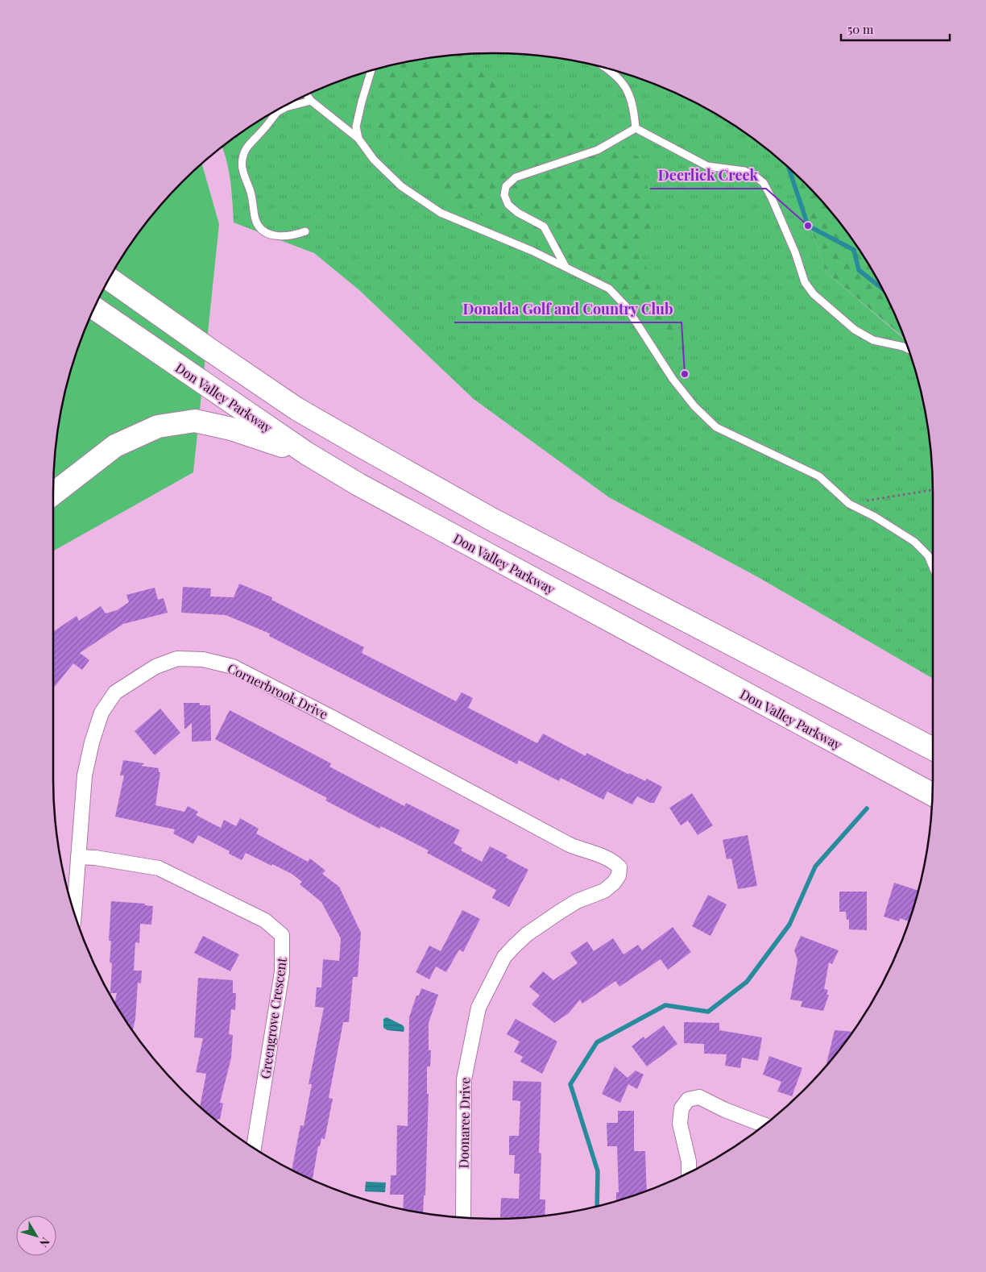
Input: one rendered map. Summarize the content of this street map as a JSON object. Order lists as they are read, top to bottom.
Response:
{
  "streets": {
    "highway": ["Don Valley Parkway"],
    "street": ["Cornerbrook Drive", "Greengrove Crescent", "Doonaree Drive"]
  },
  "crossings": [
    ["Cornerbrook Drive", "Greengrove Crescent"],
    ["Cornerbrook Drive", "Doonaree Drive"]
  ],
  "places": ["Deerlick Creek", "Donalda Golf and Country Club"],
  "scale_bar": "50 m",
  "north": "bottom right"
}
